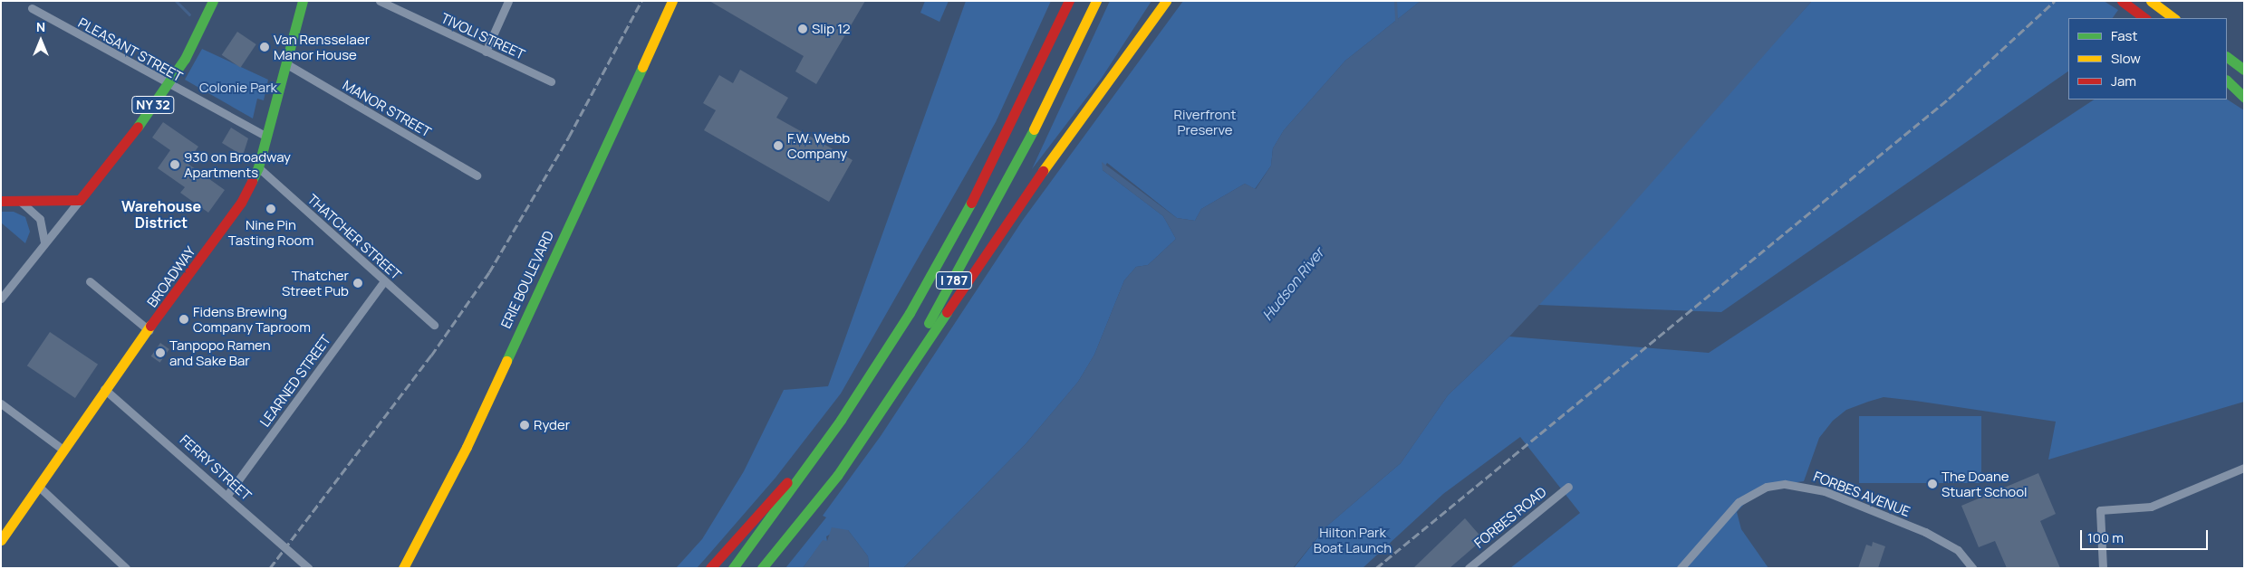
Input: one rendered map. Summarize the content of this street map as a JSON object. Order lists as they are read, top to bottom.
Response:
{
  "streets": {
    "main road": [
      "NY 32",
      "BROADWAY",
      "ERIE BOULEVARD",
      "I 787"
    ],
    "street": [
      "TIVOLI STREET",
      "PLEASANT STREET",
      "MANOR STREET",
      "THATCHER STREET",
      "LEARNED STREET",
      "FERRY STREET",
      "FORBES AVENUE",
      "FORBES ROAD"
    ]
  },
  "crossings": [
    ["PLEASANT STREET", "NY 32"],
    ["PLEASANT STREET", "BROADWAY"],
    ["MANOR STREET", "BROADWAY"],
    ["THATCHER STREET", "BROADWAY"],
    ["THATCHER STREET", "LEARNED STREET"],
    ["BROADWAY", "FERRY STREET"],
    ["LEARNED STREET", "FERRY STREET"]
  ],
  "districts": ["Warehouse District"],
  "water": ["Hudson River"],
  "parks": ["Colonie Park", "Riverfront Preserve", "Hilton Park Boat Launch"],
  "places": [
    "Slip 12",
    "Van Rensselaer Manor House",
    "F.W. Webb Company",
    "930 on Broadway Apartments",
    "Nine Pin Tasting Room",
    "Thatcher Street Pub",
    "Fidens Brewing Company Taproom",
    "Tanpopo Ramen and Sake Bar",
    "Ryder",
    "The Doane Stuart School"
  ],
  "legend": ["Fast", "Slow", "Jam"],
  "scale_bar": "100 m",
  "north": "top"
}
